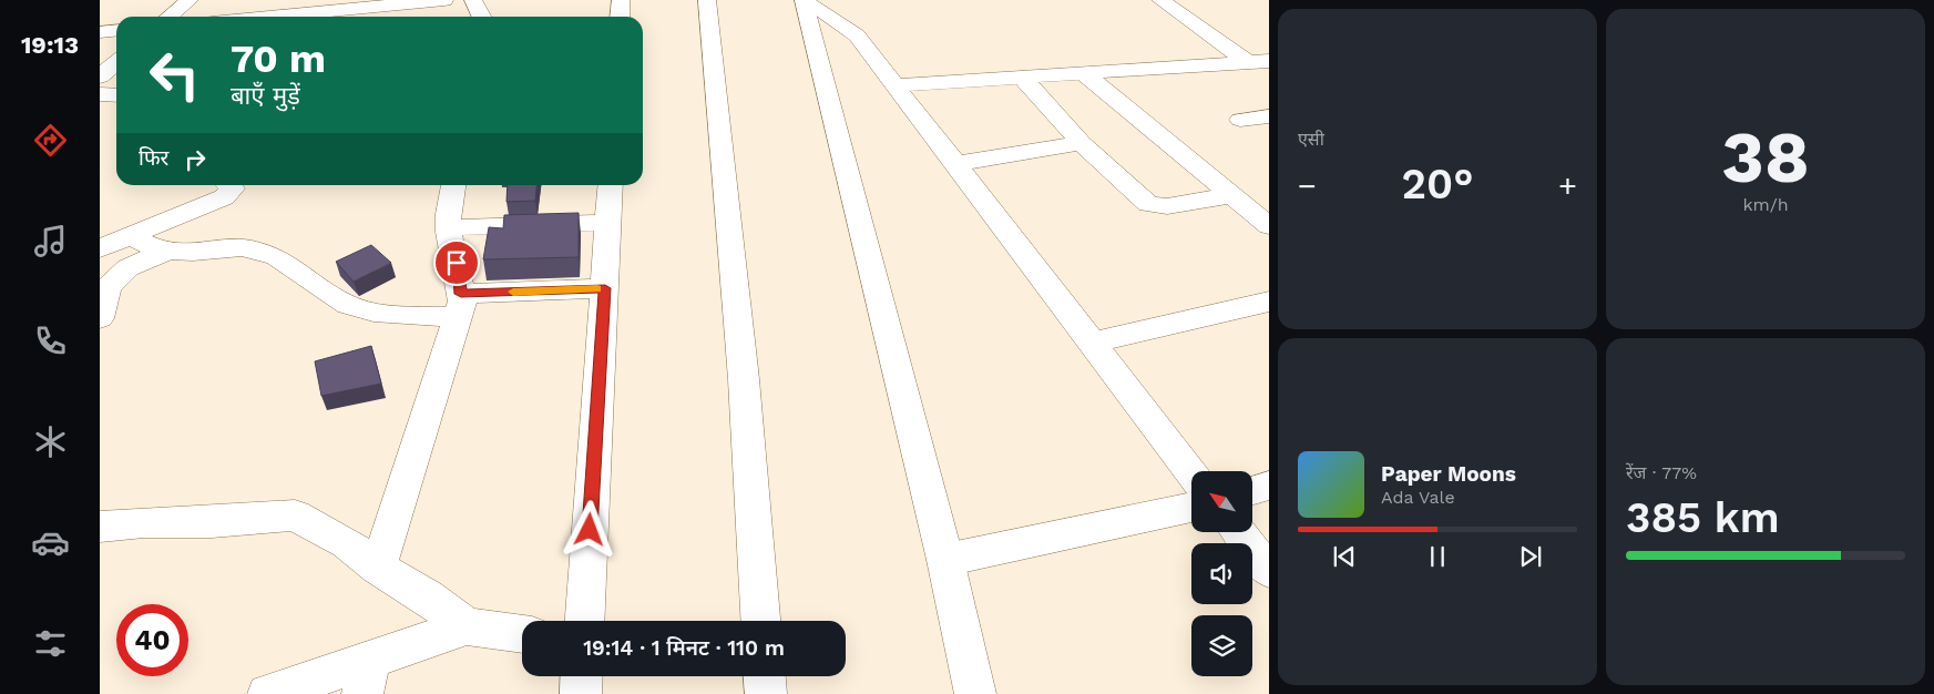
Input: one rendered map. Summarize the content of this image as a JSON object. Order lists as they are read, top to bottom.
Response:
{
  "north": "top left",
  "page": {
    "tabs": "19:13",
    "tile": [
      "एसी",
      ["38", "km/h"],
      ["रेंज · 77%", "385 km"]
    ],
    "turn": ["70 m", "बाएँ मुड़ें"],
    "then": "फिर",
    "heat": ["−", "20°", "+"],
    "song": ["Paper Moons", "Ada Vale"],
    "limit": "40",
    "trip": "19:14 · 1 मिनट · 110 m"
  }
}
